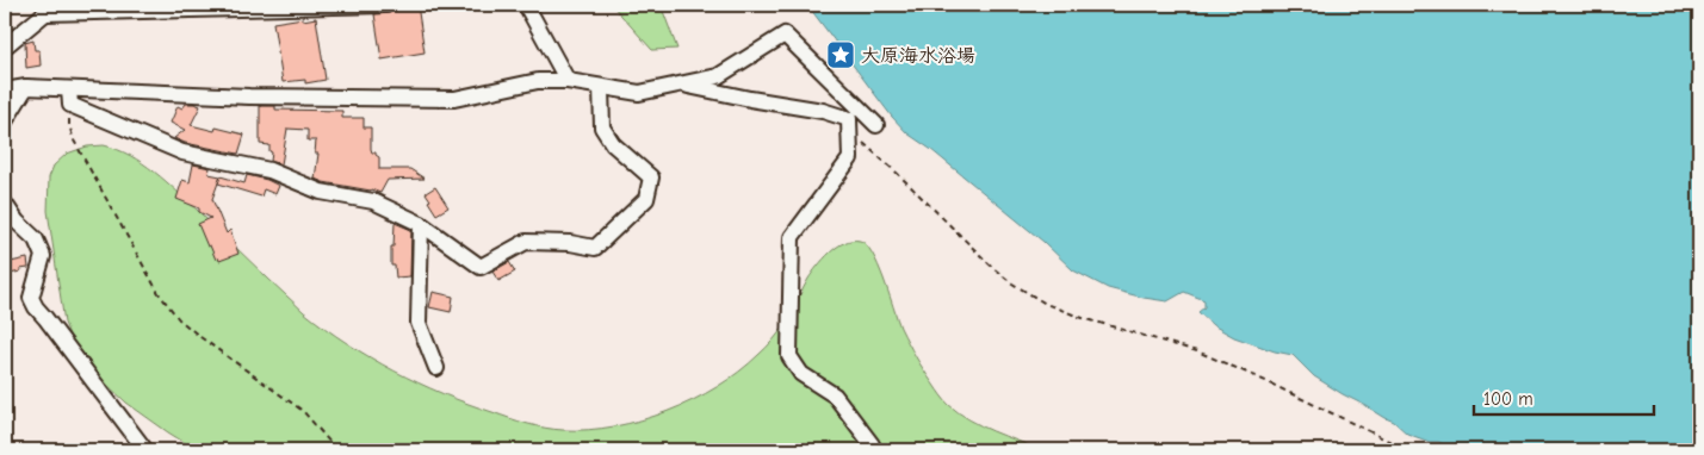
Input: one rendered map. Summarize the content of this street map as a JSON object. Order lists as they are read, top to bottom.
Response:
{
  "places": {
    "place": ["大原海水浴場"]
  },
  "scale_bar": "100 m"
}
